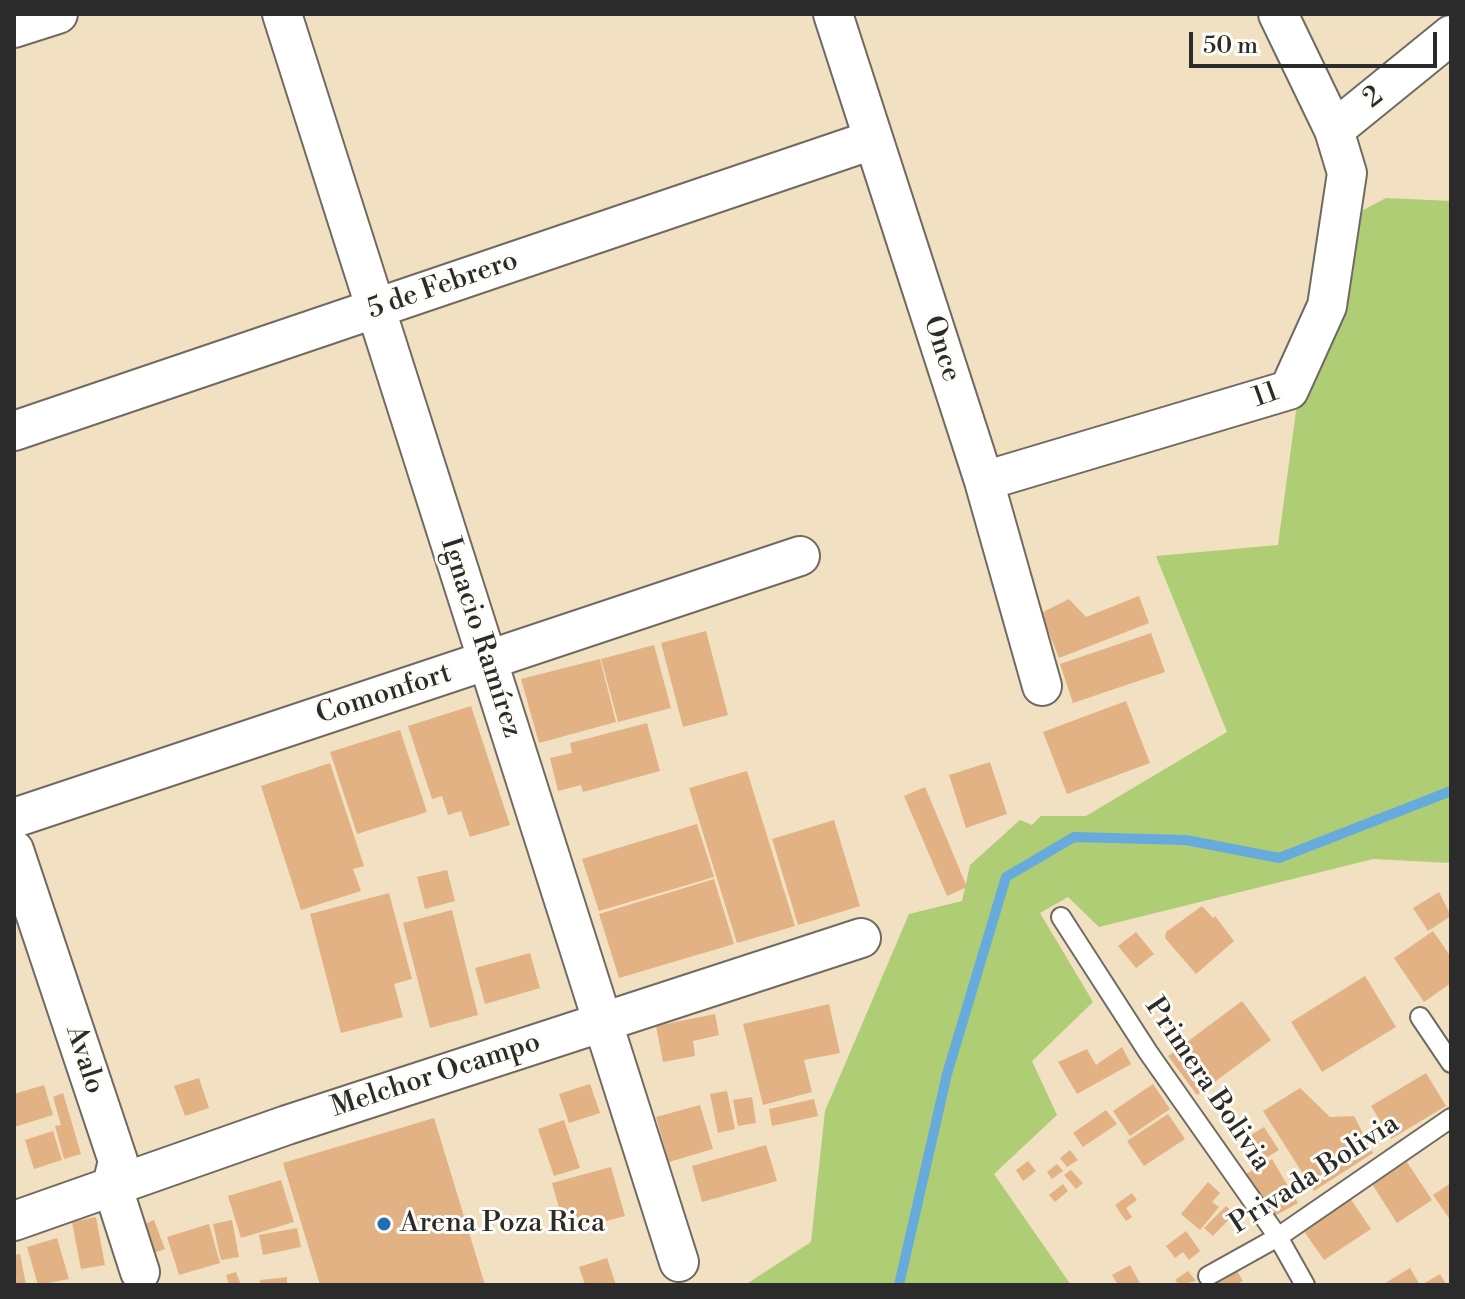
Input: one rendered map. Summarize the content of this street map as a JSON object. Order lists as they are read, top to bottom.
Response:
{
  "streets": {
    "street": [
      "2",
      "5 de Febrero",
      "Once",
      "11",
      "Ignacio Ramírez",
      "Comonfort",
      "Avalo",
      "Melchor Ocampo"
    ],
    "lane": ["Primera Bolivia", "Privada Bolivia"]
  },
  "crossings": [
    ["2", "11"],
    ["5 de Febrero", "Once"],
    ["5 de Febrero", "Ignacio Ramírez"],
    ["Once", "11"],
    ["Ignacio Ramírez", "Comonfort"],
    ["Ignacio Ramírez", "Melchor Ocampo"],
    ["Avalo", "Melchor Ocampo"],
    ["Primera Bolivia", "Privada Bolivia"]
  ],
  "places": ["Arena Poza Rica"],
  "scale_bar": "50 m"
}
